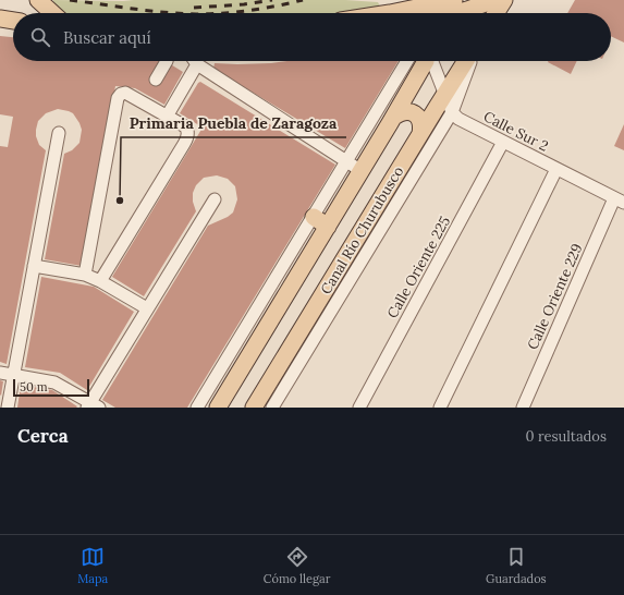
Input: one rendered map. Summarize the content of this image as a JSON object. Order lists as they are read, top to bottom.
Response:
{
  "streets": {
    "main road": ["Canal Río Churubusco"],
    "street": ["Calle Sur 2", "Calle Oriente 225", "Calle Oriente 229"]
  },
  "crossings": [
    ["Calle Sur 2", "Canal Río Churubusco"],
    ["Calle Sur 2", "Calle Oriente 225"],
    ["Calle Sur 2", "Calle Oriente 229"]
  ],
  "places": ["Primaria Puebla de Zaragoza"],
  "scale_bar": "50 m",
  "page": {
    "search": "Buscar aquí",
    "scale": "50 m",
    "heading": ["Cerca", "0 resultados"],
    "nav": ["Mapa", "Cómo llegar", "Guardados"]
  }
}
